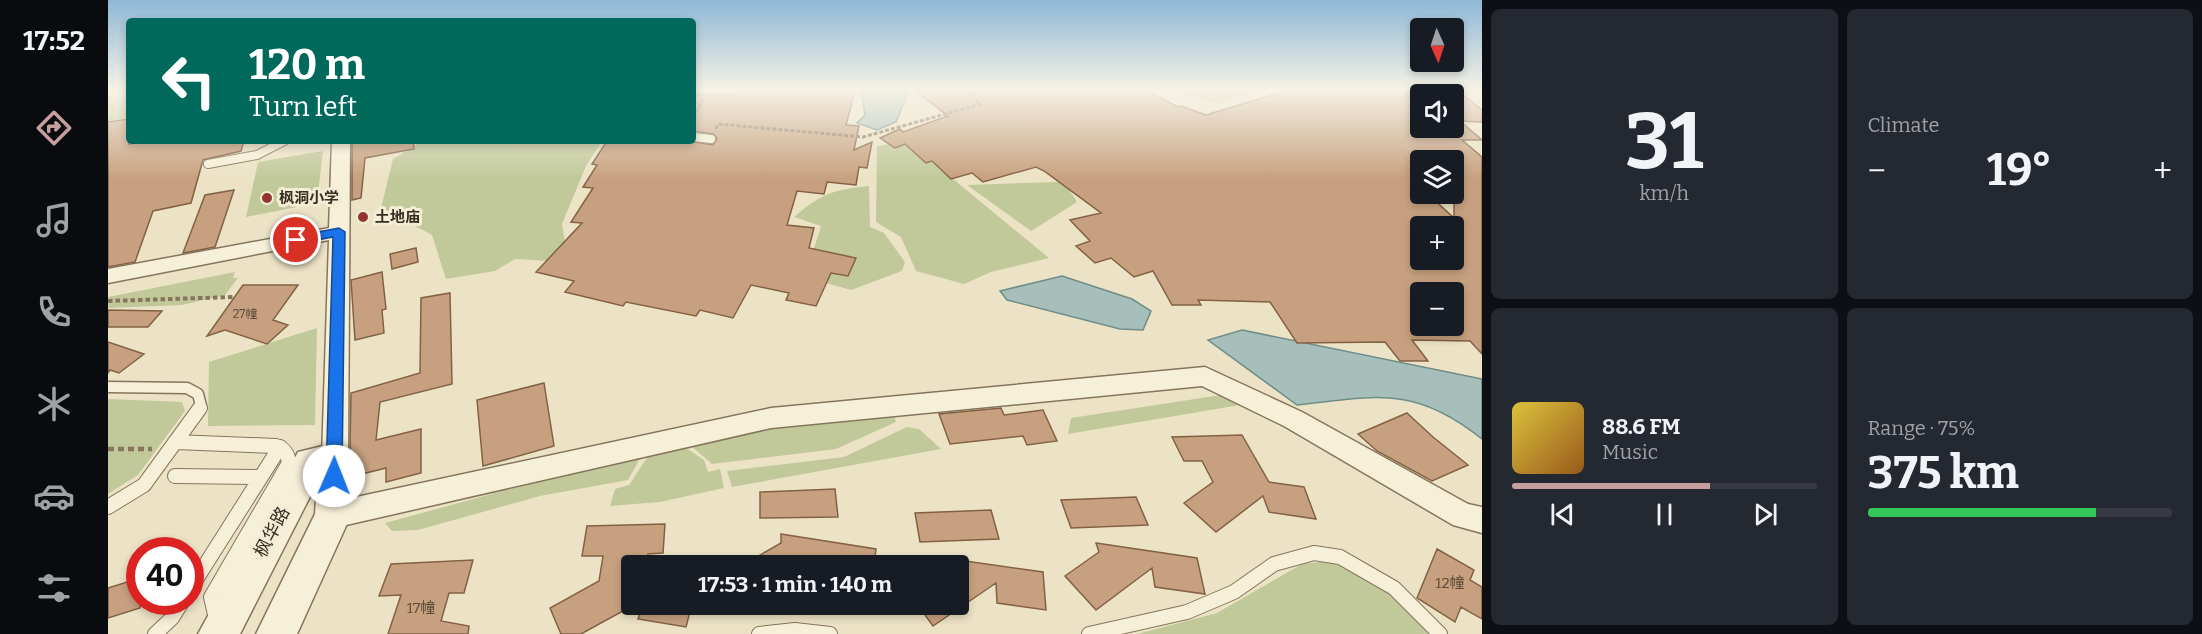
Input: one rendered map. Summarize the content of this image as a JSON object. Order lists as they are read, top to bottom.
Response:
{
  "streets": {
    "street": ["枫华路"]
  },
  "places": ["枫洞小学", "土地庙"],
  "house_numbers": ["27幢", "12幢", "17幢"],
  "north": "bottom",
  "page": {
    "tabs": "17:52",
    "tile": [
      ["31", "km/h"],
      "Climate",
      ["Range · 75%", "375 km"]
    ],
    "map_buttons": ["+", "−"],
    "turn": ["120 m", "Turn left"],
    "heat": ["−", "19°", "+"],
    "song": ["88.6 FM", "Music"],
    "limit": "40",
    "trip": "17:53 · 1 min · 140 m"
  }
}
